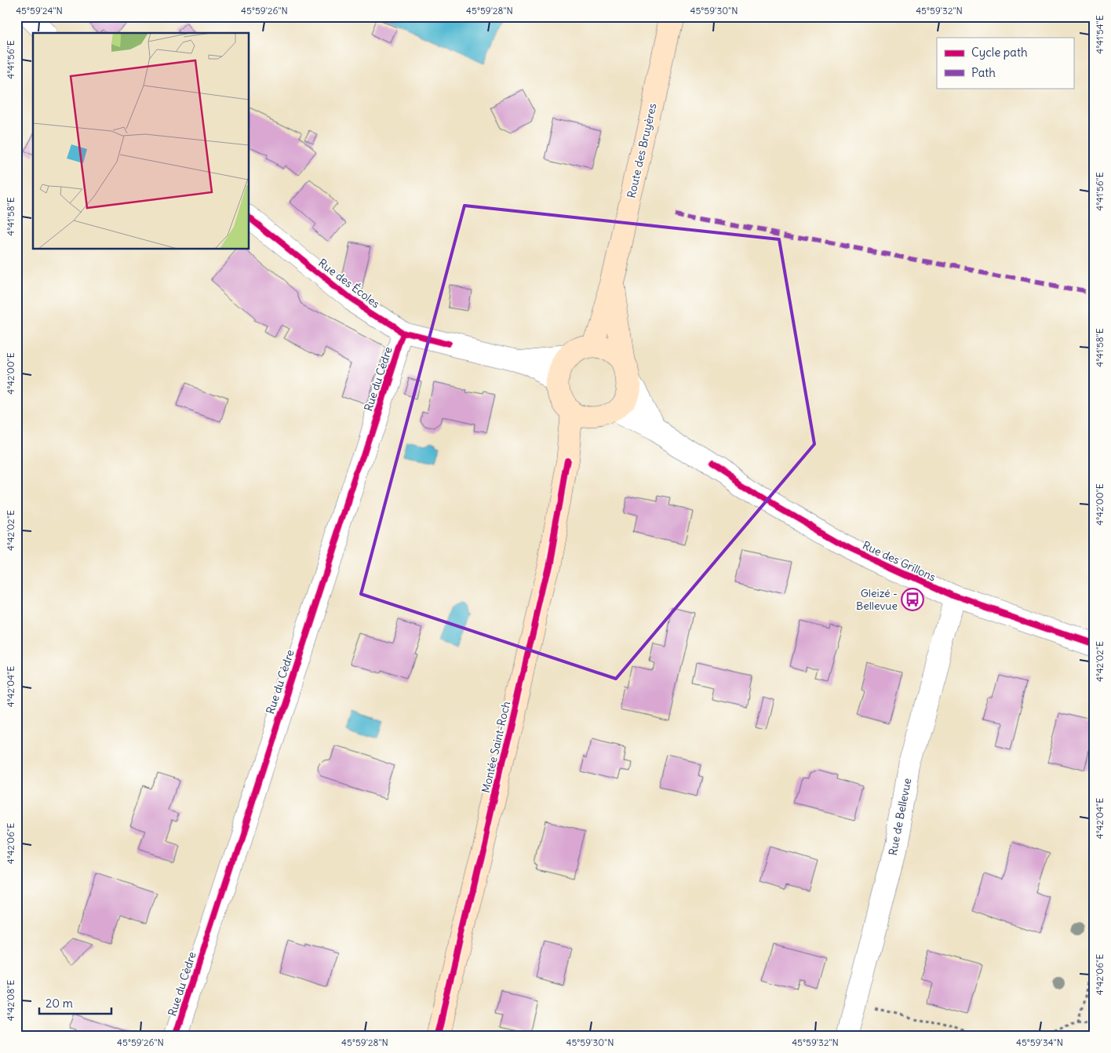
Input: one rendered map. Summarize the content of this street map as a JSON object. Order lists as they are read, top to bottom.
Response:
{
  "streets": {
    "main road": ["Route des Bruyères", "Montée Saint-Roch"],
    "street": [
      "Rue des Écoles",
      "Rue du Cèdre",
      "Rue des Grillons",
      "Rue de Bellevue"
    ]
  },
  "crossings": [
    ["Route des Bruyères", "Rue des Écoles"],
    ["Route des Bruyères", "Rue des Grillons"],
    ["Route des Bruyères", "Montée Saint-Roch"],
    ["Rue des Écoles", "Rue du Cèdre"],
    ["Rue des Écoles", "Rue des Grillons"],
    ["Rue des Écoles", "Montée Saint-Roch"],
    ["Rue des Grillons", "Montée Saint-Roch"],
    ["Rue des Grillons", "Rue de Bellevue"]
  ],
  "places": {
    "bus stop": ["Gleizé - Bellevue"]
  },
  "legend": ["Cycle path", "Path"],
  "scale_bar": "20 m",
  "coordinates": [
    "45°59'24\"N",
    "45°59'26\"N",
    "45°59'28\"N",
    "45°59'30\"N",
    "45°59'32\"N",
    "4°41'54\"E",
    "4°41'56\"E",
    "4°41'58\"E",
    "4°42'00\"E",
    "4°42'02\"E",
    "4°42'04\"E",
    "4°42'06\"E",
    "4°42'08\"E",
    "45°59'34\"N"
  ]
}
